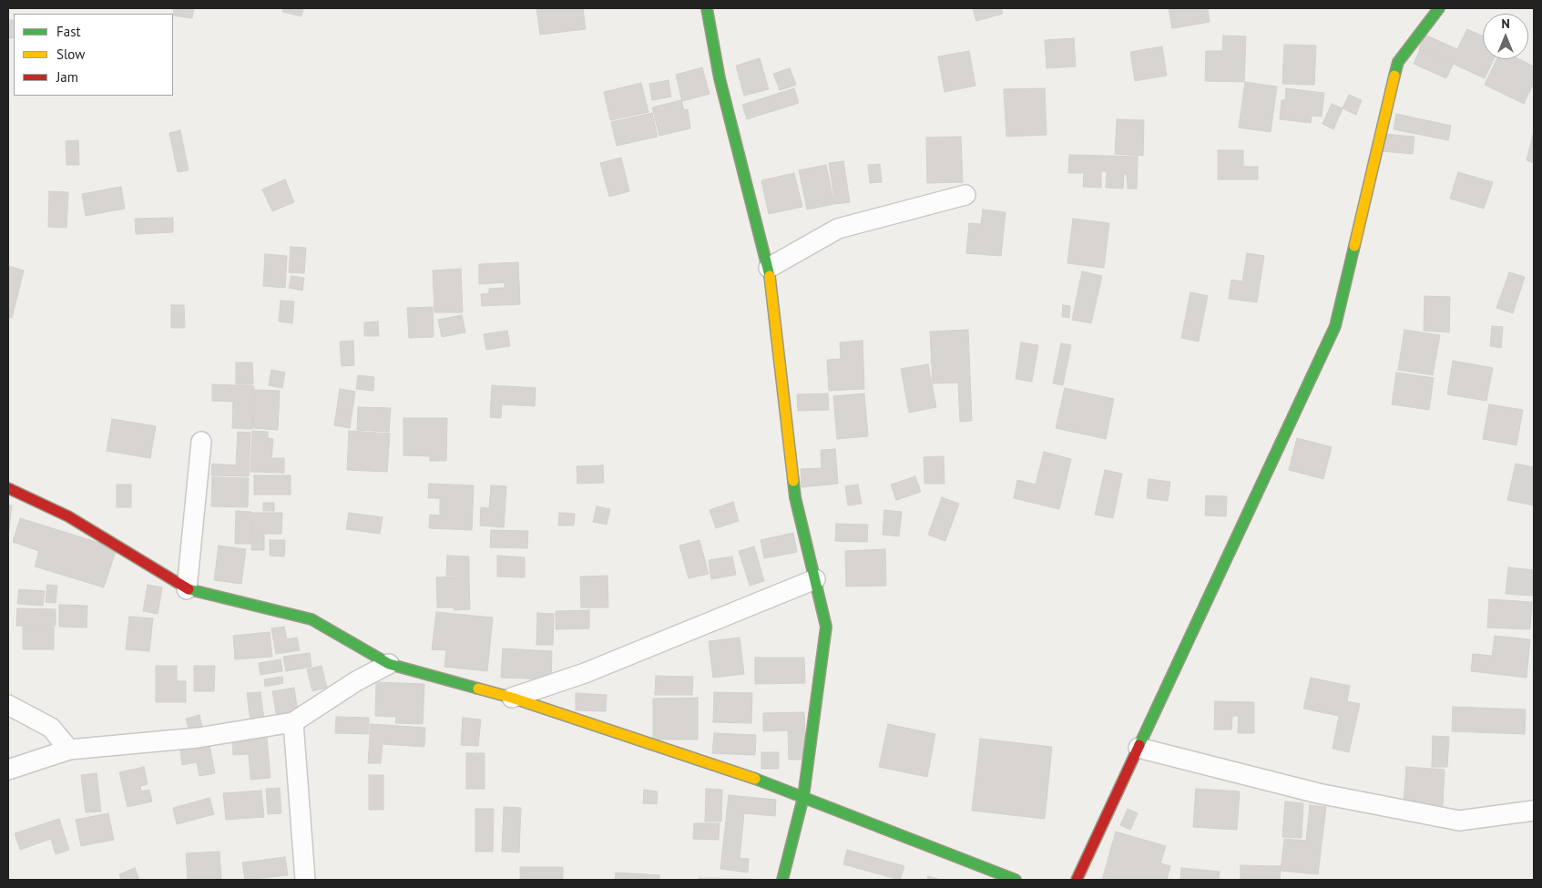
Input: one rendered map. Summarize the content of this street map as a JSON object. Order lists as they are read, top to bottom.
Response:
{
  "legend": ["Fast", "Slow", "Jam"],
  "north": "top"
}
